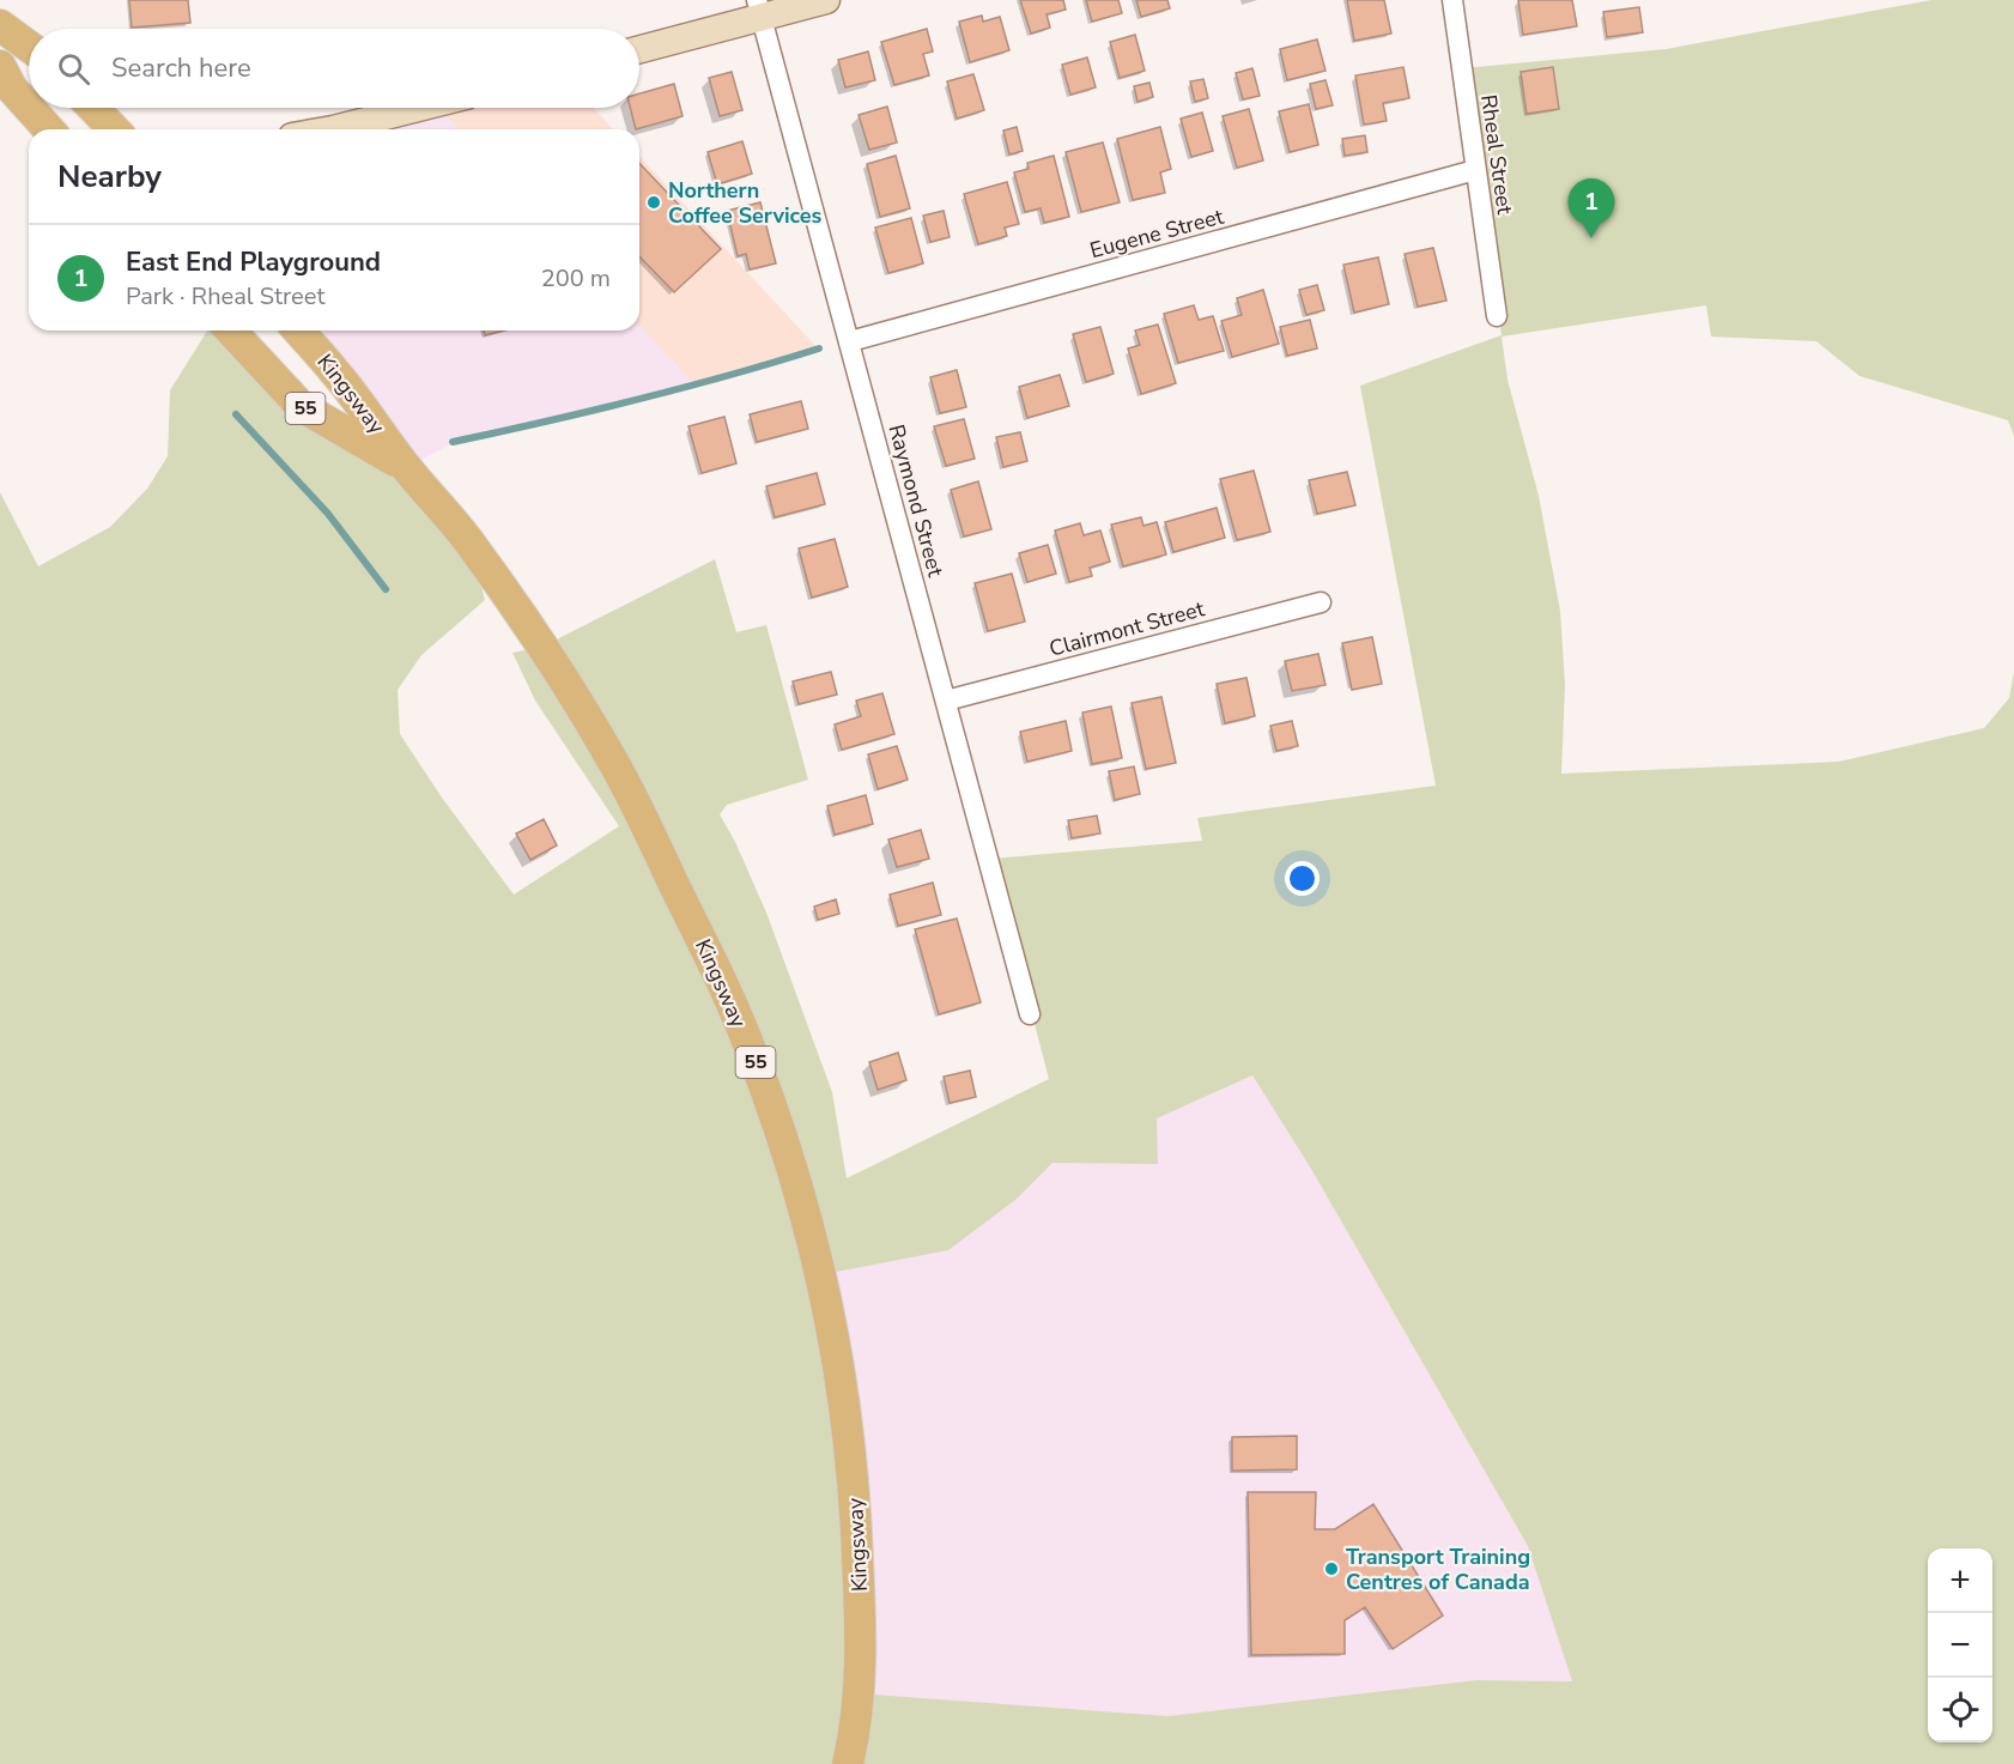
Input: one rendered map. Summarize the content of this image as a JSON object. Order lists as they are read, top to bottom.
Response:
{
  "streets": {
    "main road": ["Kingsway", "55"],
    "street": [
      "Rheal Street",
      "Eugene Street",
      "Raymond Street",
      "Clairmont Street"
    ]
  },
  "crossings": [
    ["Rheal Street", "Eugene Street"],
    ["Eugene Street", "Raymond Street"],
    ["Raymond Street", "Clairmont Street"]
  ],
  "places": ["Northern Coffee Services", "Transport Training Centres of Canada"],
  "page": {
    "search": "Search here",
    "heading": "Nearby",
    "pins": "1",
    "list": [
      {
        "mark": "1",
        "name": "East End Playground",
        "note": "Park · Rheal Street",
        "value": "200 m"
      }
    ],
    "map_buttons": ["+", "−"]
  }
}
